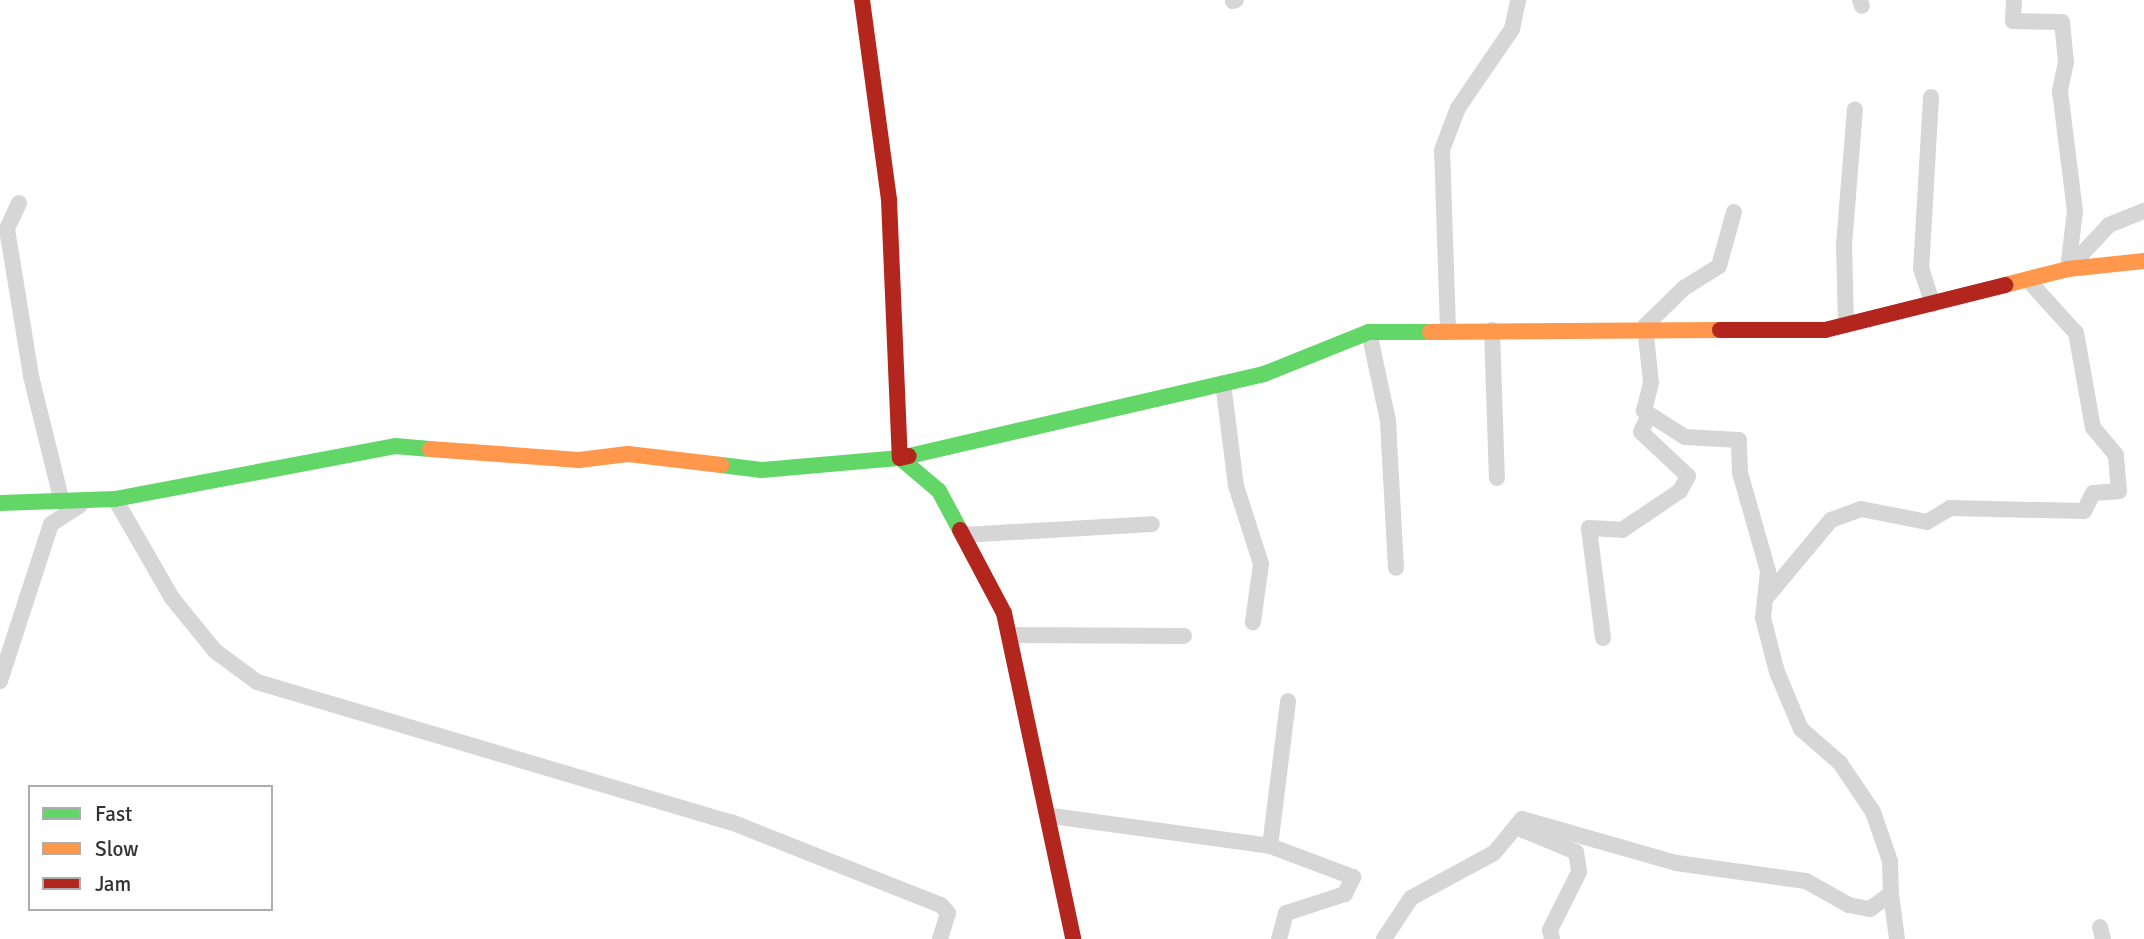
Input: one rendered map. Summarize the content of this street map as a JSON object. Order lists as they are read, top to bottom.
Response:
{
  "legend": ["Fast", "Slow", "Jam"]
}
